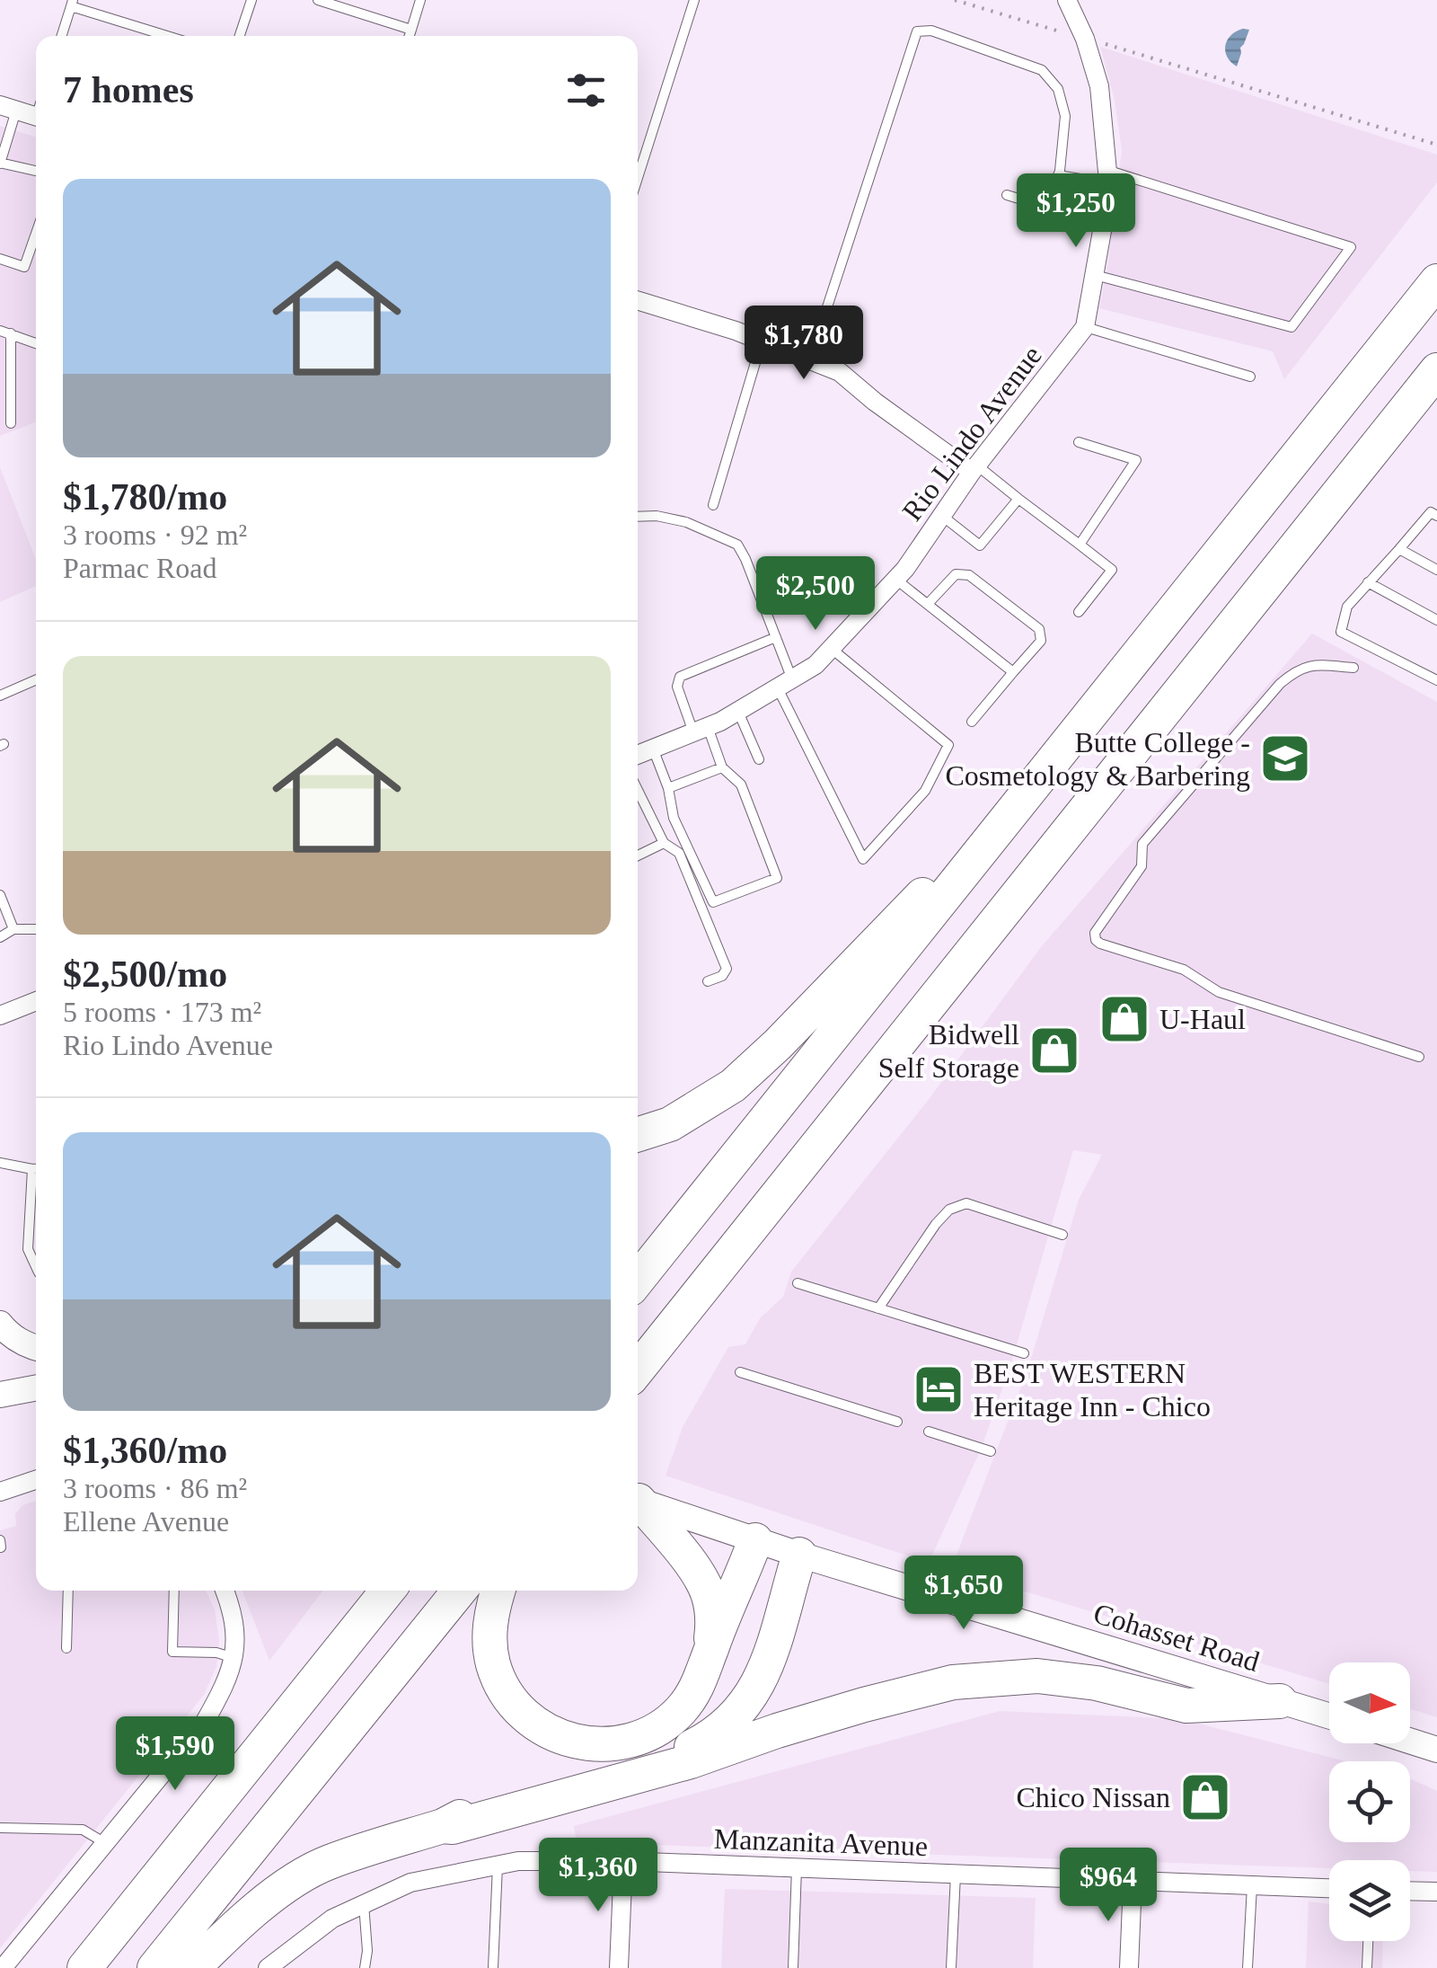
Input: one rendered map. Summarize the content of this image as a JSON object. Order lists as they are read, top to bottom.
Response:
{
  "streets": {
    "main road": ["Cohasset Road"],
    "street": ["Rio Lindo Avenue", "Manzanita Avenue"]
  },
  "places": {
    "school or university": ["Butte College - Cosmetology & Barbering"],
    "shop": ["U-Haul", "Bidwell Self Storage", "Chico Nissan"],
    "hotel": ["BEST WESTERN Heritage Inn - Chico"]
  },
  "north": "right",
  "page": {
    "heading": "7 homes",
    "list": [
      {
        "name": "$1,780/mo",
        "note": "3 rooms · 92 m² · Parmac Road"
      },
      {
        "name": "$2,500/mo",
        "note": "5 rooms · 173 m² · Rio Lindo Avenue"
      },
      {
        "name": "$1,360/mo",
        "note": "3 rooms · 86 m² · Ellene Avenue"
      }
    ],
    "price": [
      "$1,250",
      "$1,780",
      "$2,500",
      "$1,650",
      "$1,590",
      "$1,360",
      "$964"
    ]
  }
}
